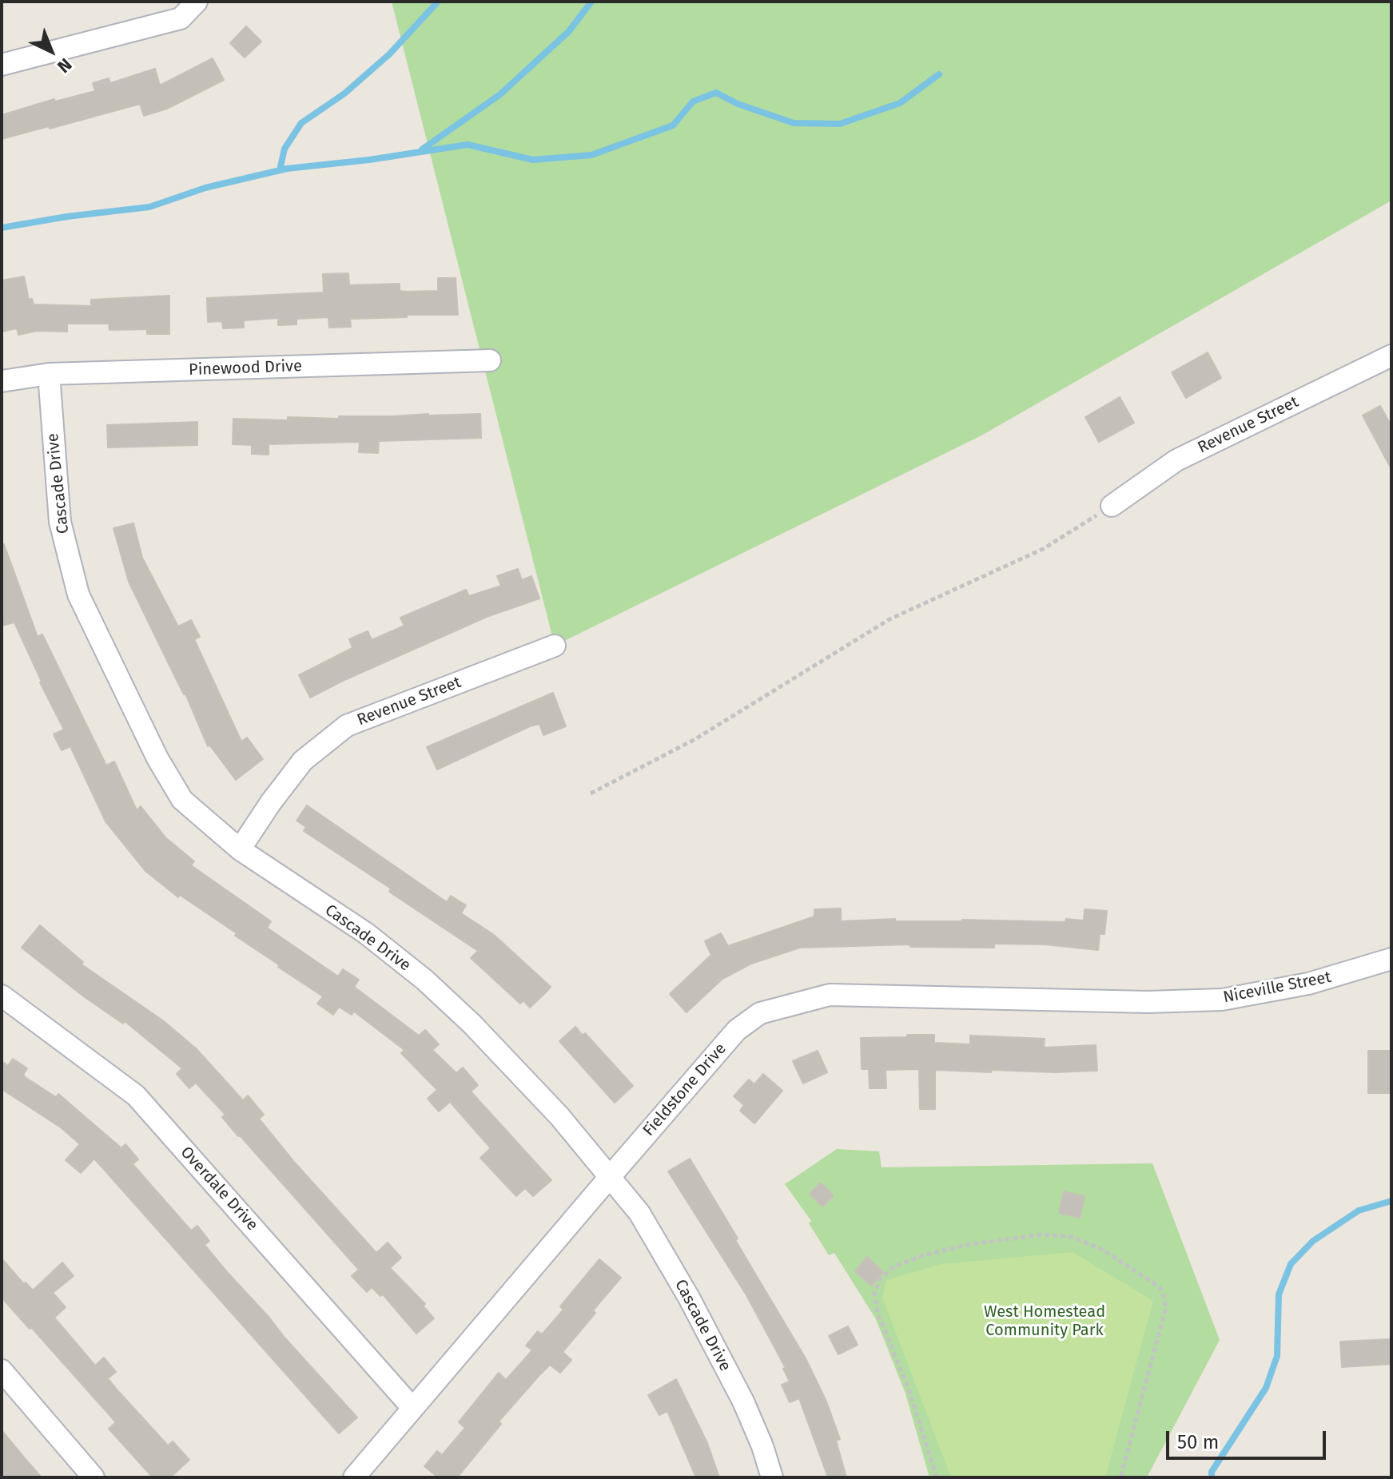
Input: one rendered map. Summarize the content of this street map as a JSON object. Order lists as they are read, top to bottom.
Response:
{
  "streets": {
    "street": [
      "Pinewood Drive",
      "Revenue Street",
      "Cascade Drive",
      "Niceville Street",
      "Fieldstone Drive",
      "Overdale Drive"
    ]
  },
  "crossings": [
    ["Pinewood Drive", "Cascade Drive"],
    ["Revenue Street", "Cascade Drive"],
    ["Cascade Drive", "Fieldstone Drive"],
    ["Niceville Street", "Fieldstone Drive"],
    ["Fieldstone Drive", "Overdale Drive"]
  ],
  "parks": ["West Homestead Community Park"],
  "scale_bar": "50 m",
  "north": "bottom right"
}
